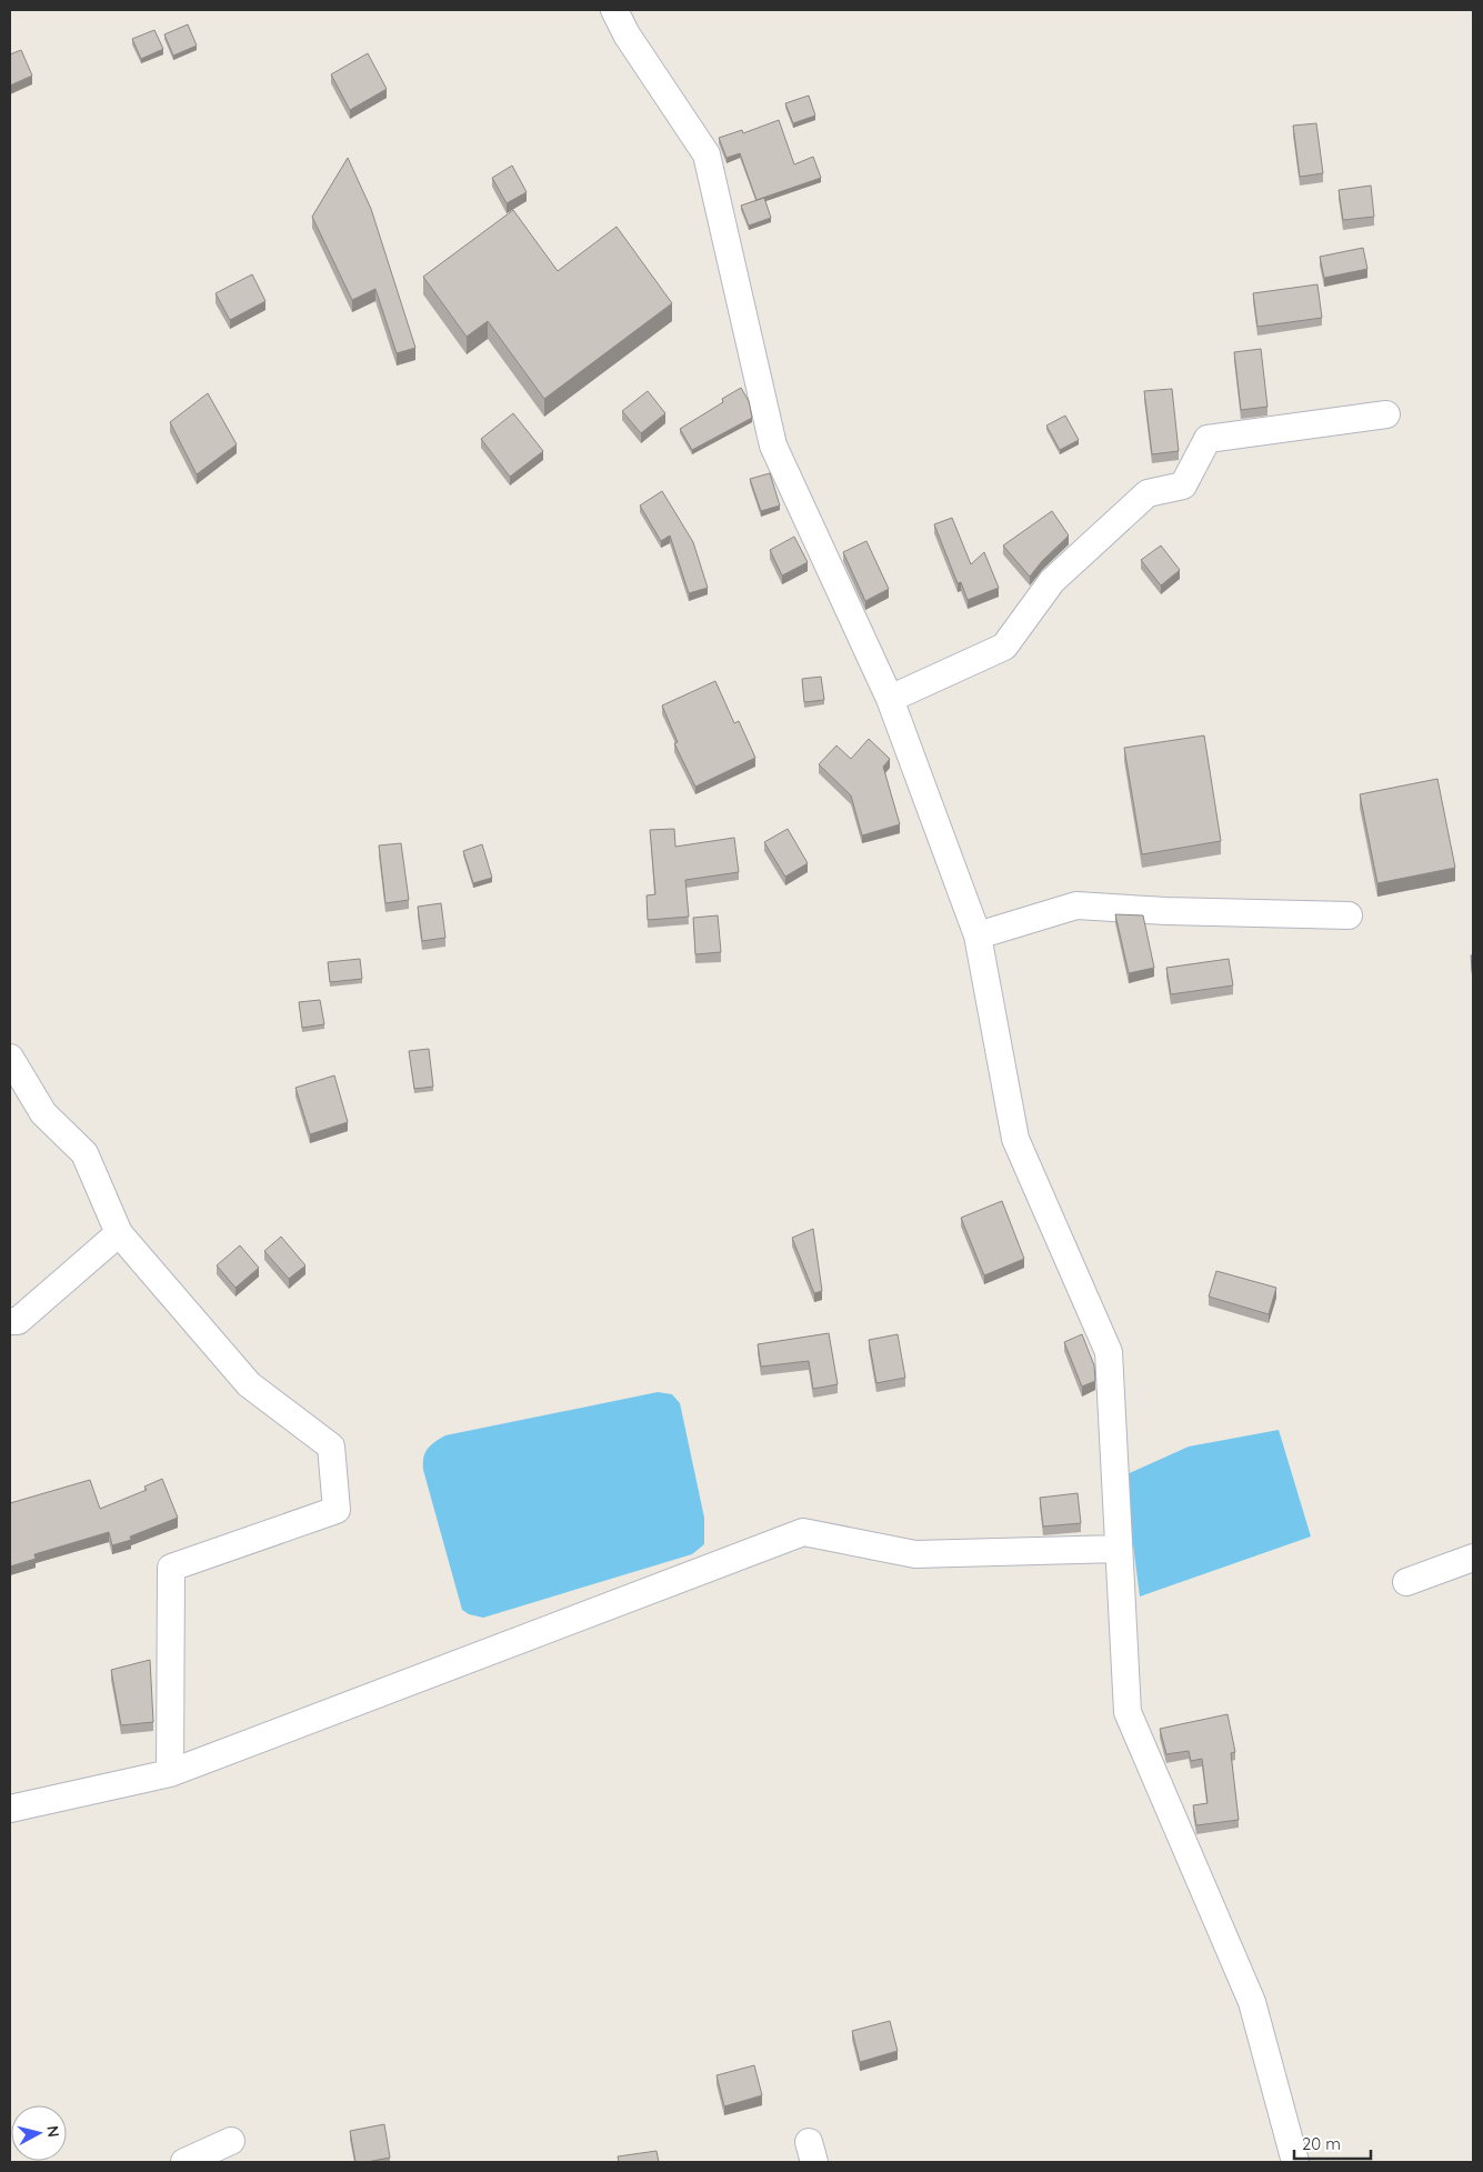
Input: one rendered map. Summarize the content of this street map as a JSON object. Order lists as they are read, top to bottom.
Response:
{
  "scale_bar": "20 m",
  "north": "right"
}
